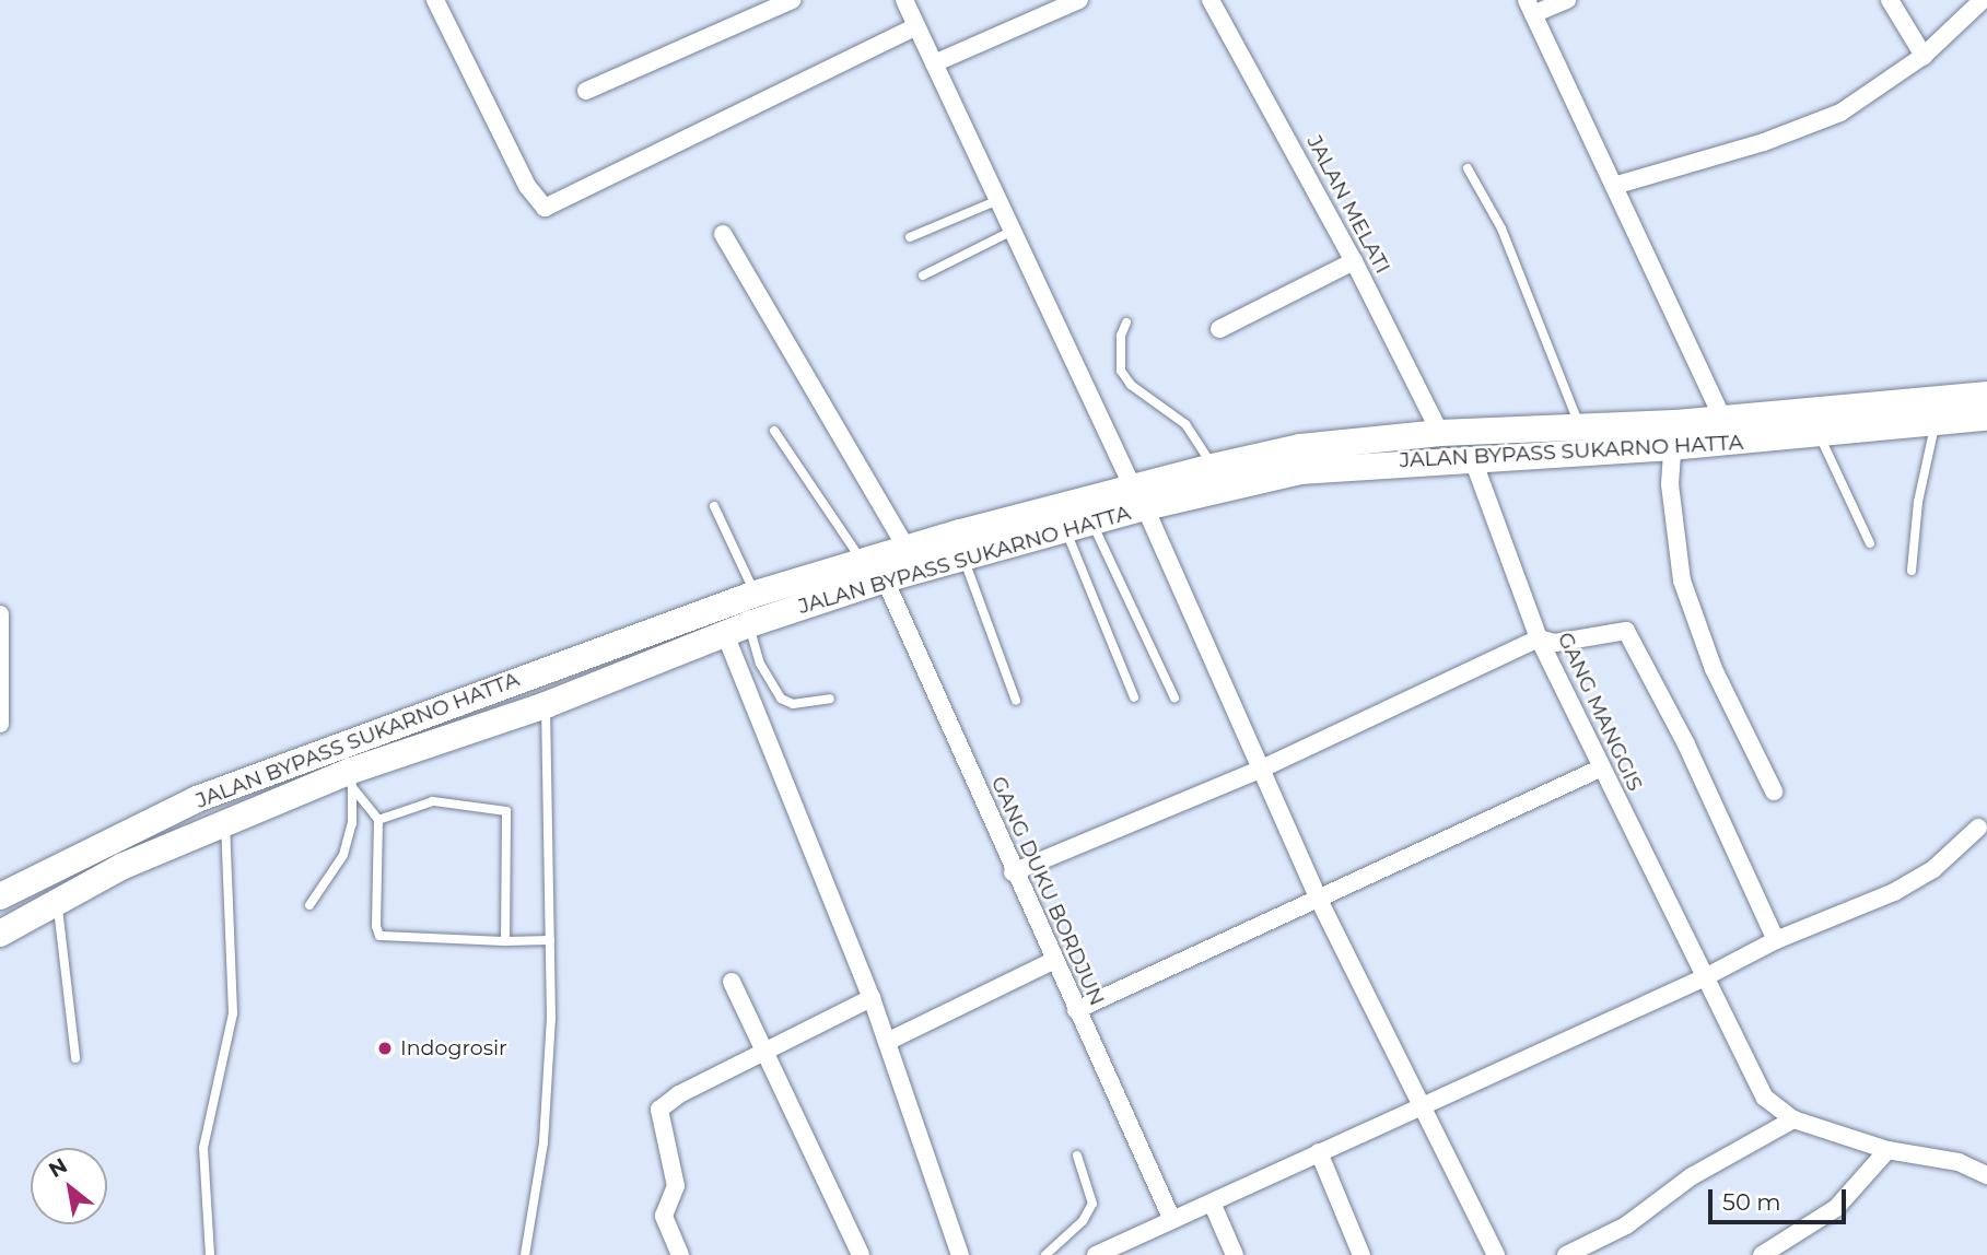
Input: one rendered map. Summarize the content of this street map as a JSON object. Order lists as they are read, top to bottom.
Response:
{
  "streets": {
    "highway": ["JALAN BYPASS SUKARNO HATTA"],
    "street": ["JALAN MELATI", "GANG MANGGIS", "GANG DUKU BORDJUN"]
  },
  "crossings": [
    ["JALAN MELATI", "JALAN BYPASS SUKARNO HATTA"],
    ["JALAN BYPASS SUKARNO HATTA", "GANG MANGGIS"],
    ["JALAN BYPASS SUKARNO HATTA", "GANG DUKU BORDJUN"]
  ],
  "places": ["Indogrosir"],
  "scale_bar": "50 m",
  "north": "top left"
}
